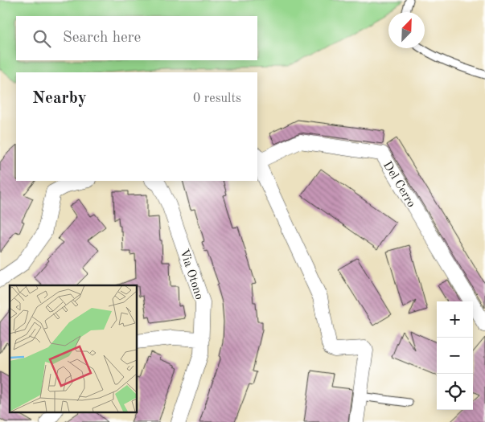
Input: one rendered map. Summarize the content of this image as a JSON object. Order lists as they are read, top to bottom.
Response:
{
  "streets": {
    "street": ["Del Cerro", "Via Otono"]
  },
  "north": "top right",
  "page": {
    "search": "Search here",
    "heading": ["Nearby", "0 results"],
    "map_buttons": ["+", "−"]
  }
}
